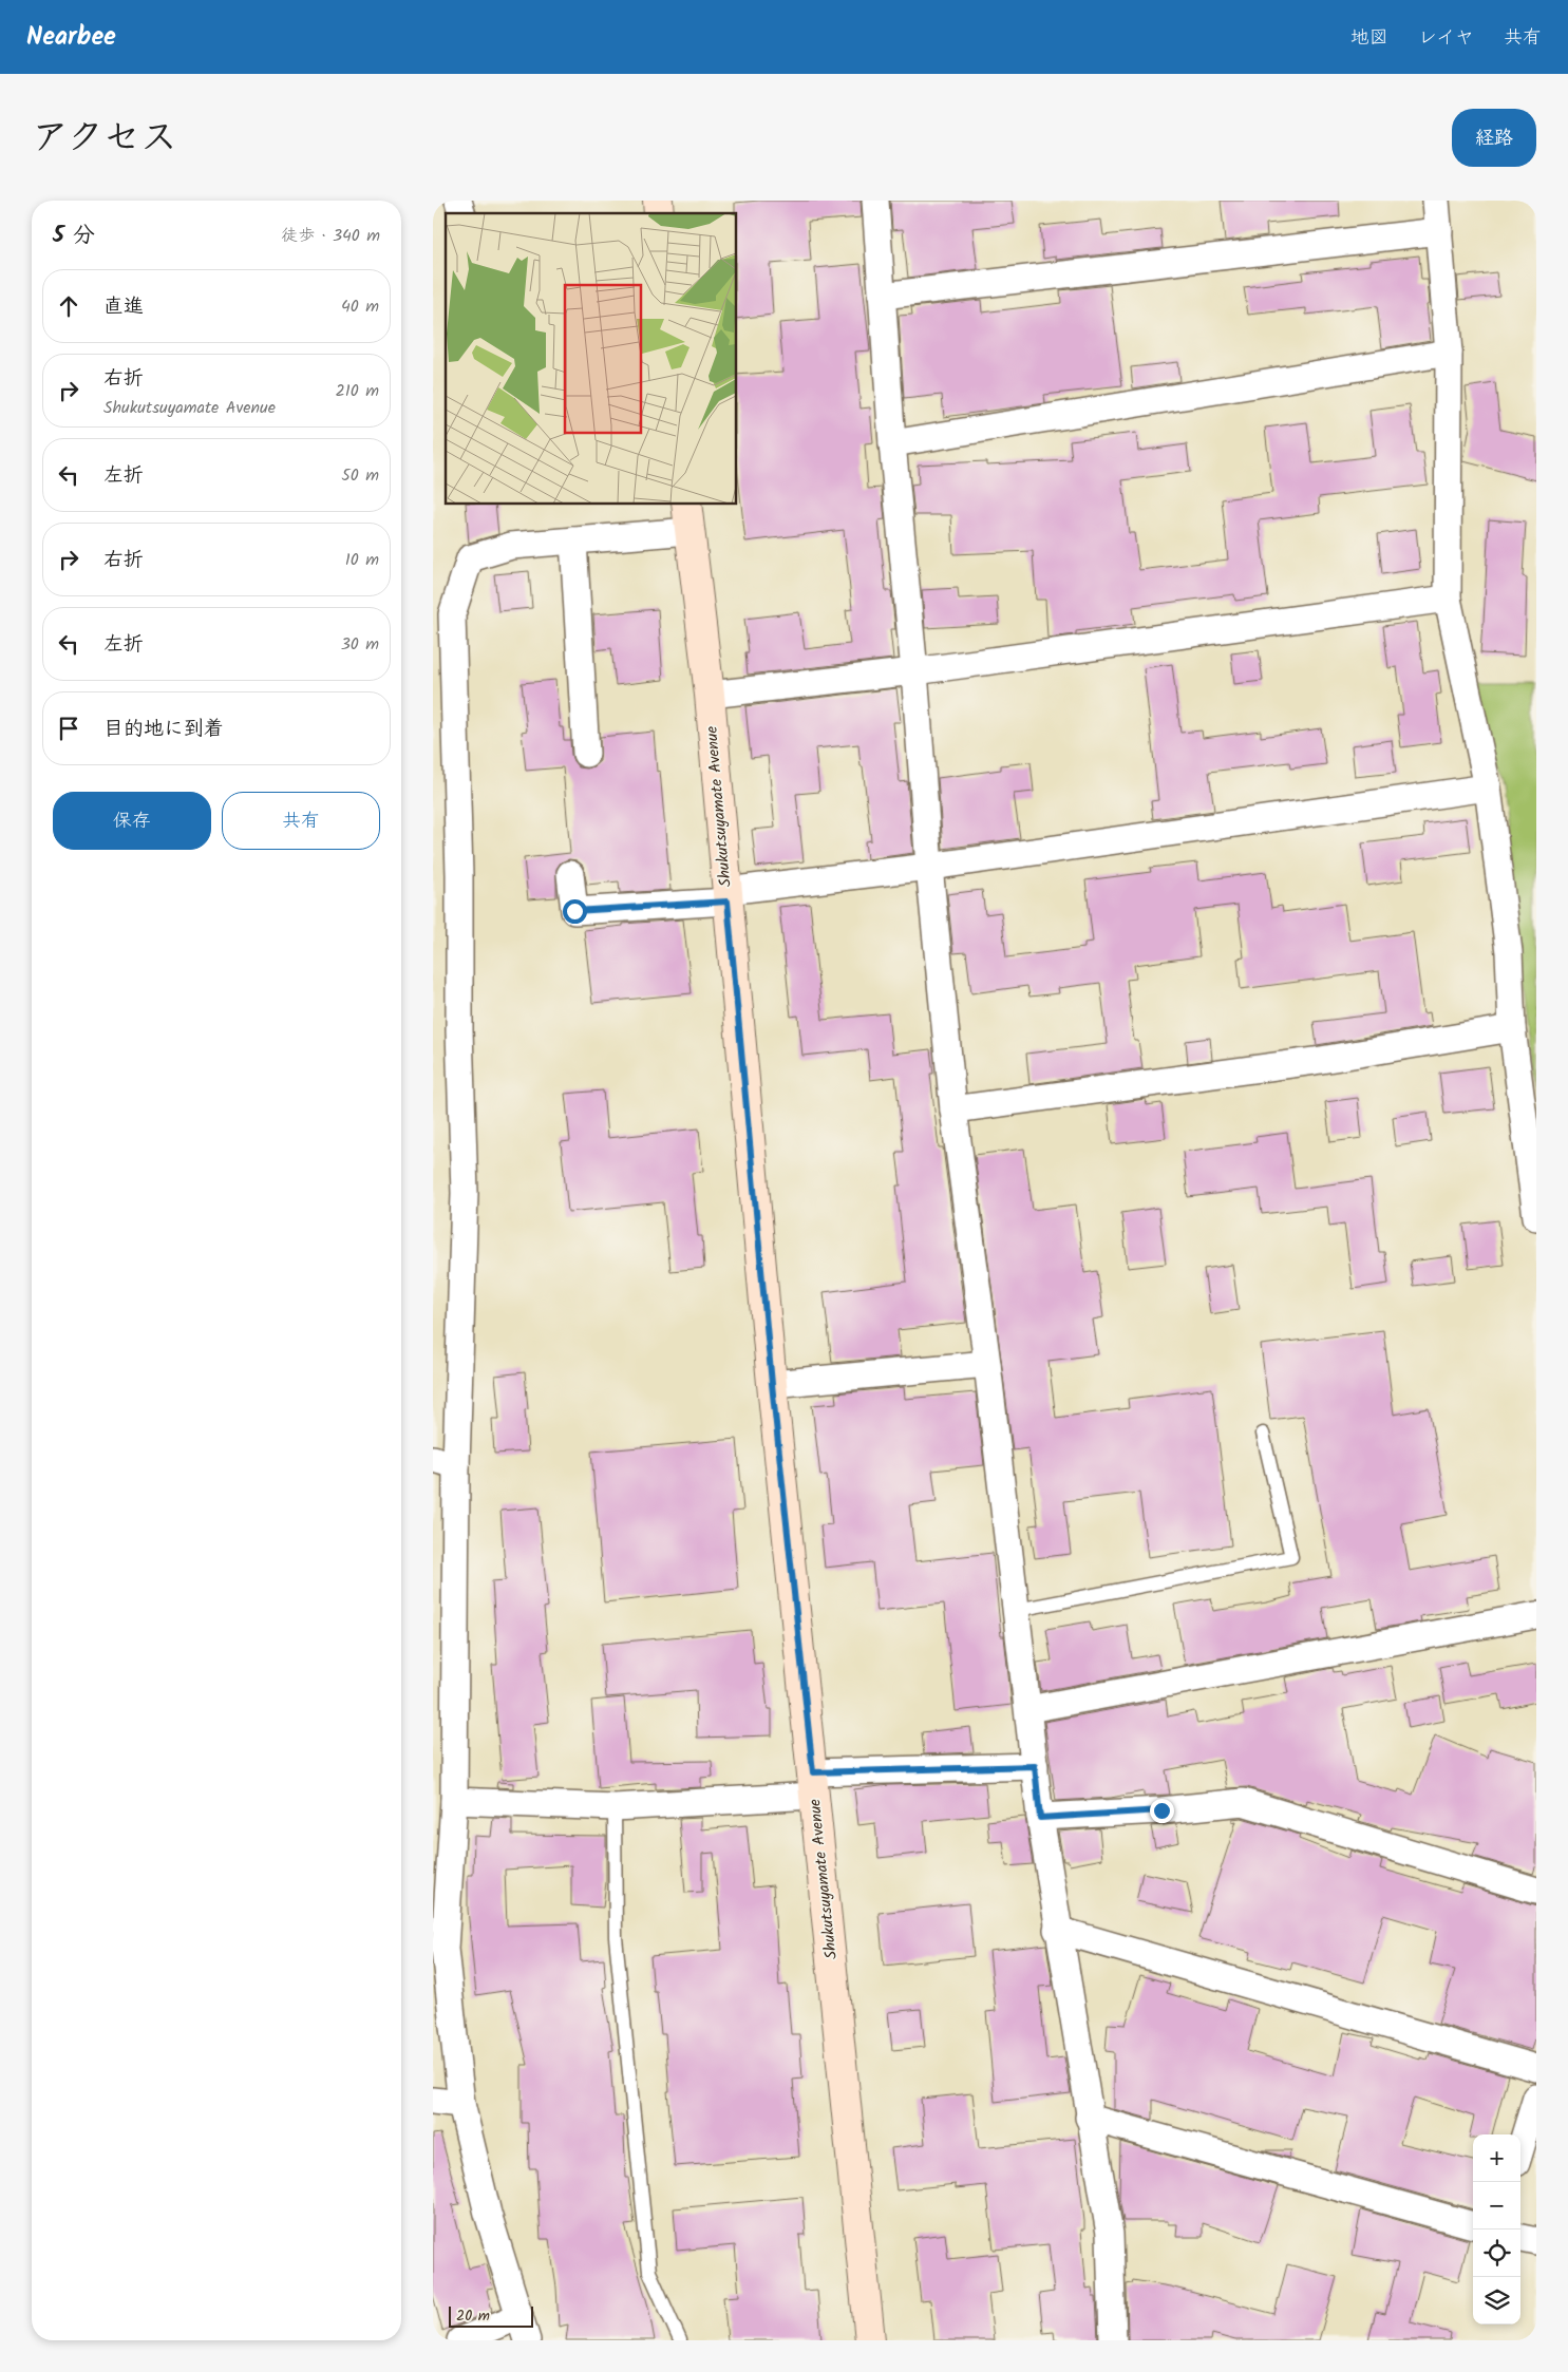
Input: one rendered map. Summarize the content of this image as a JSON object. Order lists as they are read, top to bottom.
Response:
{
  "streets": {
    "street": ["Shukutsuyamate Avenue"]
  },
  "scale_bar": "20 m",
  "page": {
    "header": "Nearbee",
    "nav": ["地図", "レイヤ", "共有"],
    "title": "アクセス",
    "buttons": [
      "経路",
      ["保存", "共有"]
    ],
    "heading": ["5 分", "徒歩 · 340 m"],
    "list": [
      ["直進", "40 m"],
      ["右折", "Shukutsuyamate Avenue", "210 m"],
      ["左折", "50 m"],
      ["右折", "10 m"],
      ["左折", "30 m"],
      "目的地に到着"
    ],
    "map_buttons": ["+", "−"],
    "scale": "20 m"
  }
}
